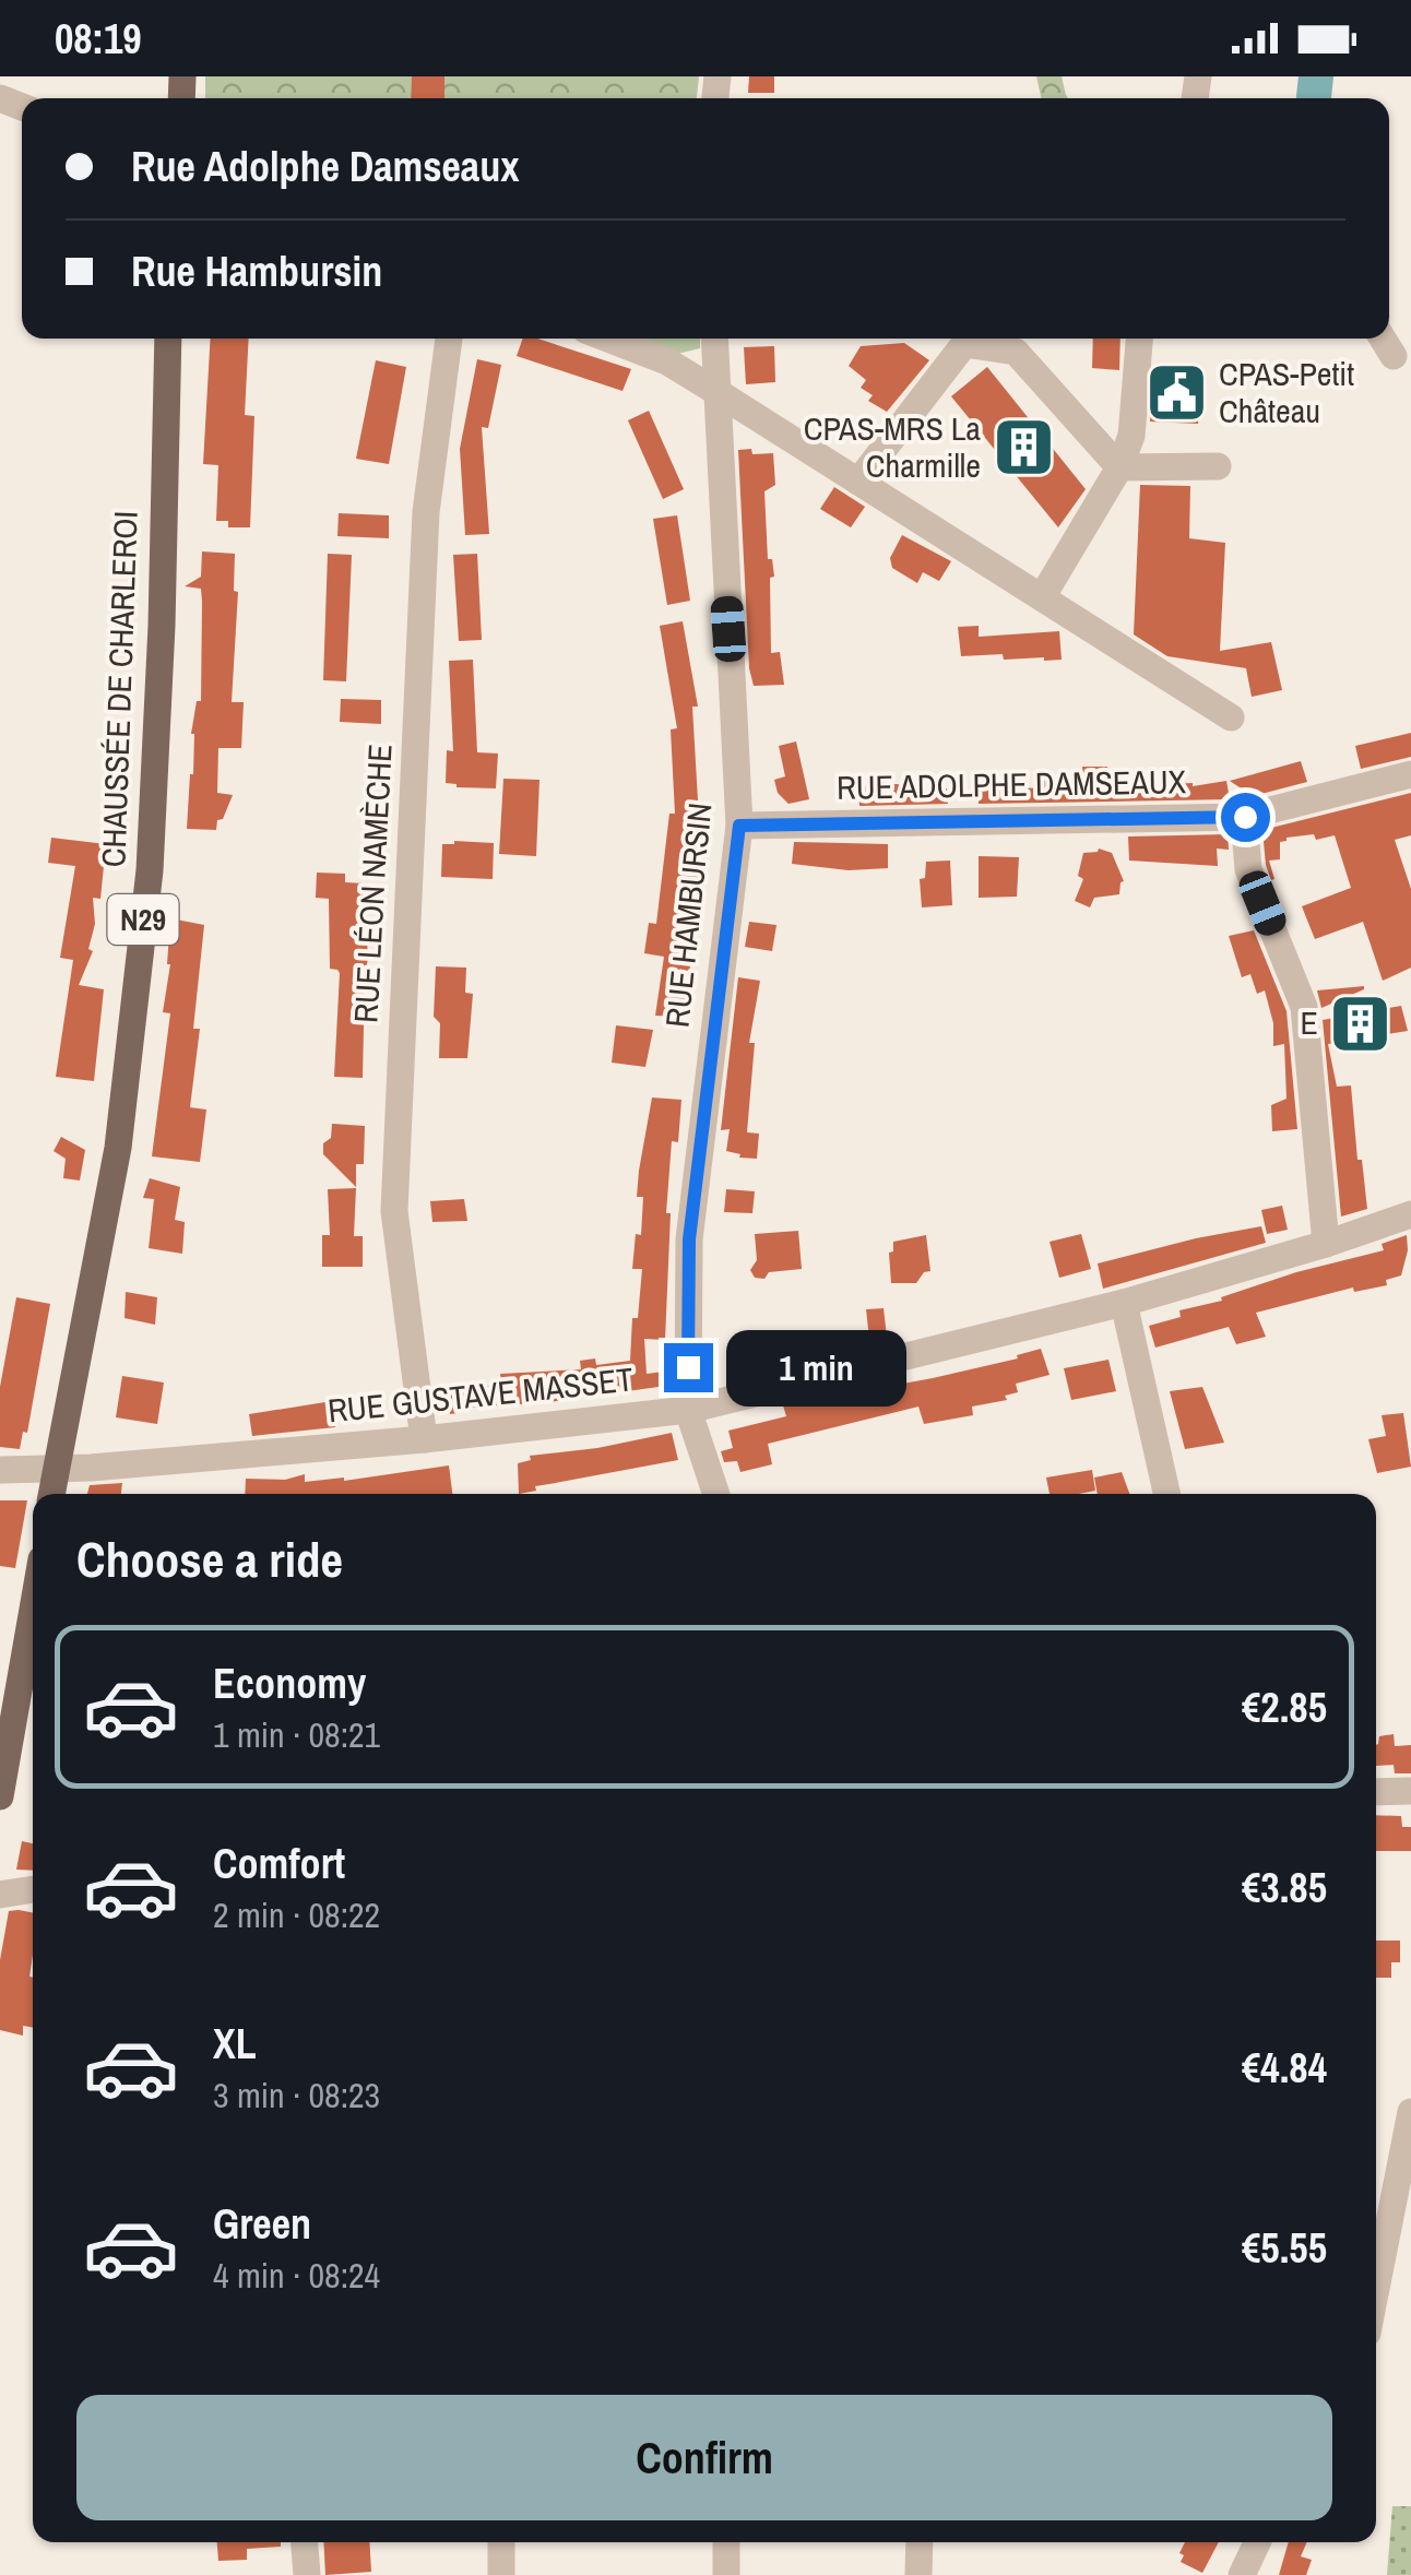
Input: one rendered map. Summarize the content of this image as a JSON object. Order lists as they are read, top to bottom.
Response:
{
  "streets": {
    "main road": ["CHAUSSÉE DE CHARLEROI", "N29"],
    "street": [
      "RUE ADOLPHE DAMSEAUX",
      "RUE LÉON NAMÈCHE",
      "RUE HAMBURSIN",
      "RUE GUSTAVE MASSET"
    ]
  },
  "crossings": [
    ["CHAUSSÉE DE CHARLEROI", "RUE GUSTAVE MASSET"],
    ["RUE ADOLPHE DAMSEAUX", "RUE HAMBURSIN"],
    ["RUE LÉON NAMÈCHE", "RUE GUSTAVE MASSET"],
    ["RUE HAMBURSIN", "RUE GUSTAVE MASSET"]
  ],
  "places": {
    "public building": ["CPAS-Petit Château"],
    "building": ["CPAS-MRS La Charmille", "E"]
  },
  "page": {
    "status": "08:19",
    "banner": ["Rue Adolphe Damseaux", "Rue Hambursin"],
    "bubble": "1 min",
    "heading": "Choose a ride",
    "list": [
      {
        "name": "Economy",
        "note": "1 min · 08:21",
        "value": "€2.85"
      },
      {
        "name": "Comfort",
        "note": "2 min · 08:22",
        "value": "€3.85"
      },
      {
        "name": "XL",
        "note": "3 min · 08:23",
        "value": "€4.84"
      },
      {
        "name": "Green",
        "note": "4 min · 08:24",
        "value": "€5.55"
      }
    ],
    "buttons": "Confirm"
  }
}
